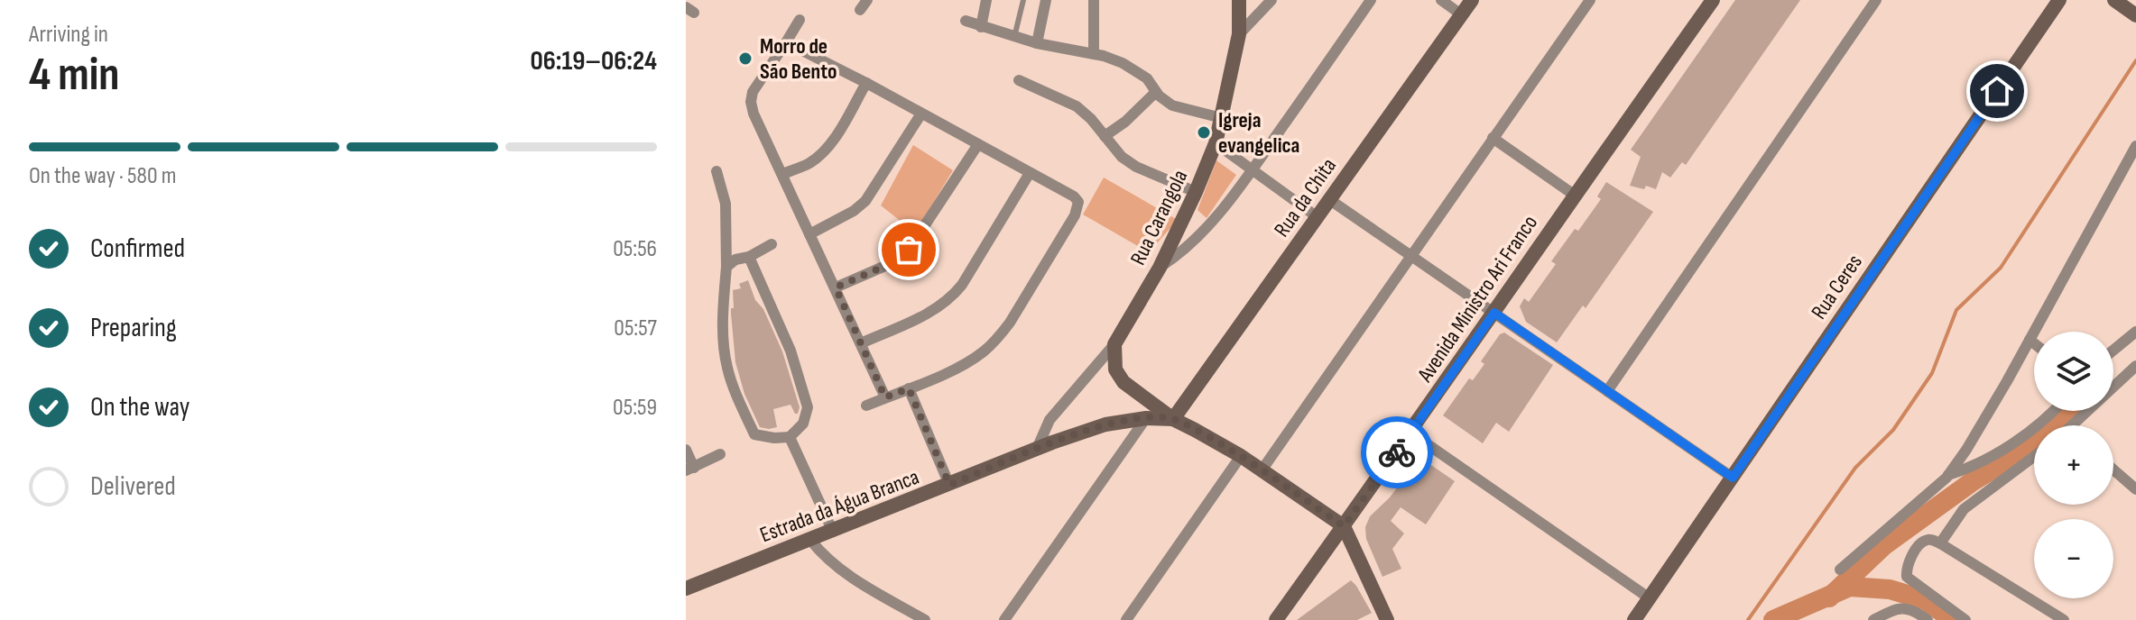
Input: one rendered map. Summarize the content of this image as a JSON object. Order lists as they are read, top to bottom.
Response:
{
  "streets": {
    "main road": [
      "Rua da Chita",
      "Rua Carangola",
      "Rua Ceres",
      "Avenida Ministro Ari Franco",
      "Estrada da Água Branca"
    ]
  },
  "crossings": [
    ["Rua da Chita", "Estrada da Água Branca"],
    ["Avenida Ministro Ari Franco", "Estrada da Água Branca"]
  ],
  "places": ["Morro de São Bento", "Igreja evangelica"],
  "page": {
    "heading": ["4 min", "Arriving in", "06:19–06:24"],
    "bar": "On the way · 580 m",
    "list": [
      ["Confirmed", "05:56"],
      ["Preparing", "05:57"],
      ["On the way", "05:59"],
      "Delivered"
    ],
    "map_buttons": ["+", "−"]
  }
}
